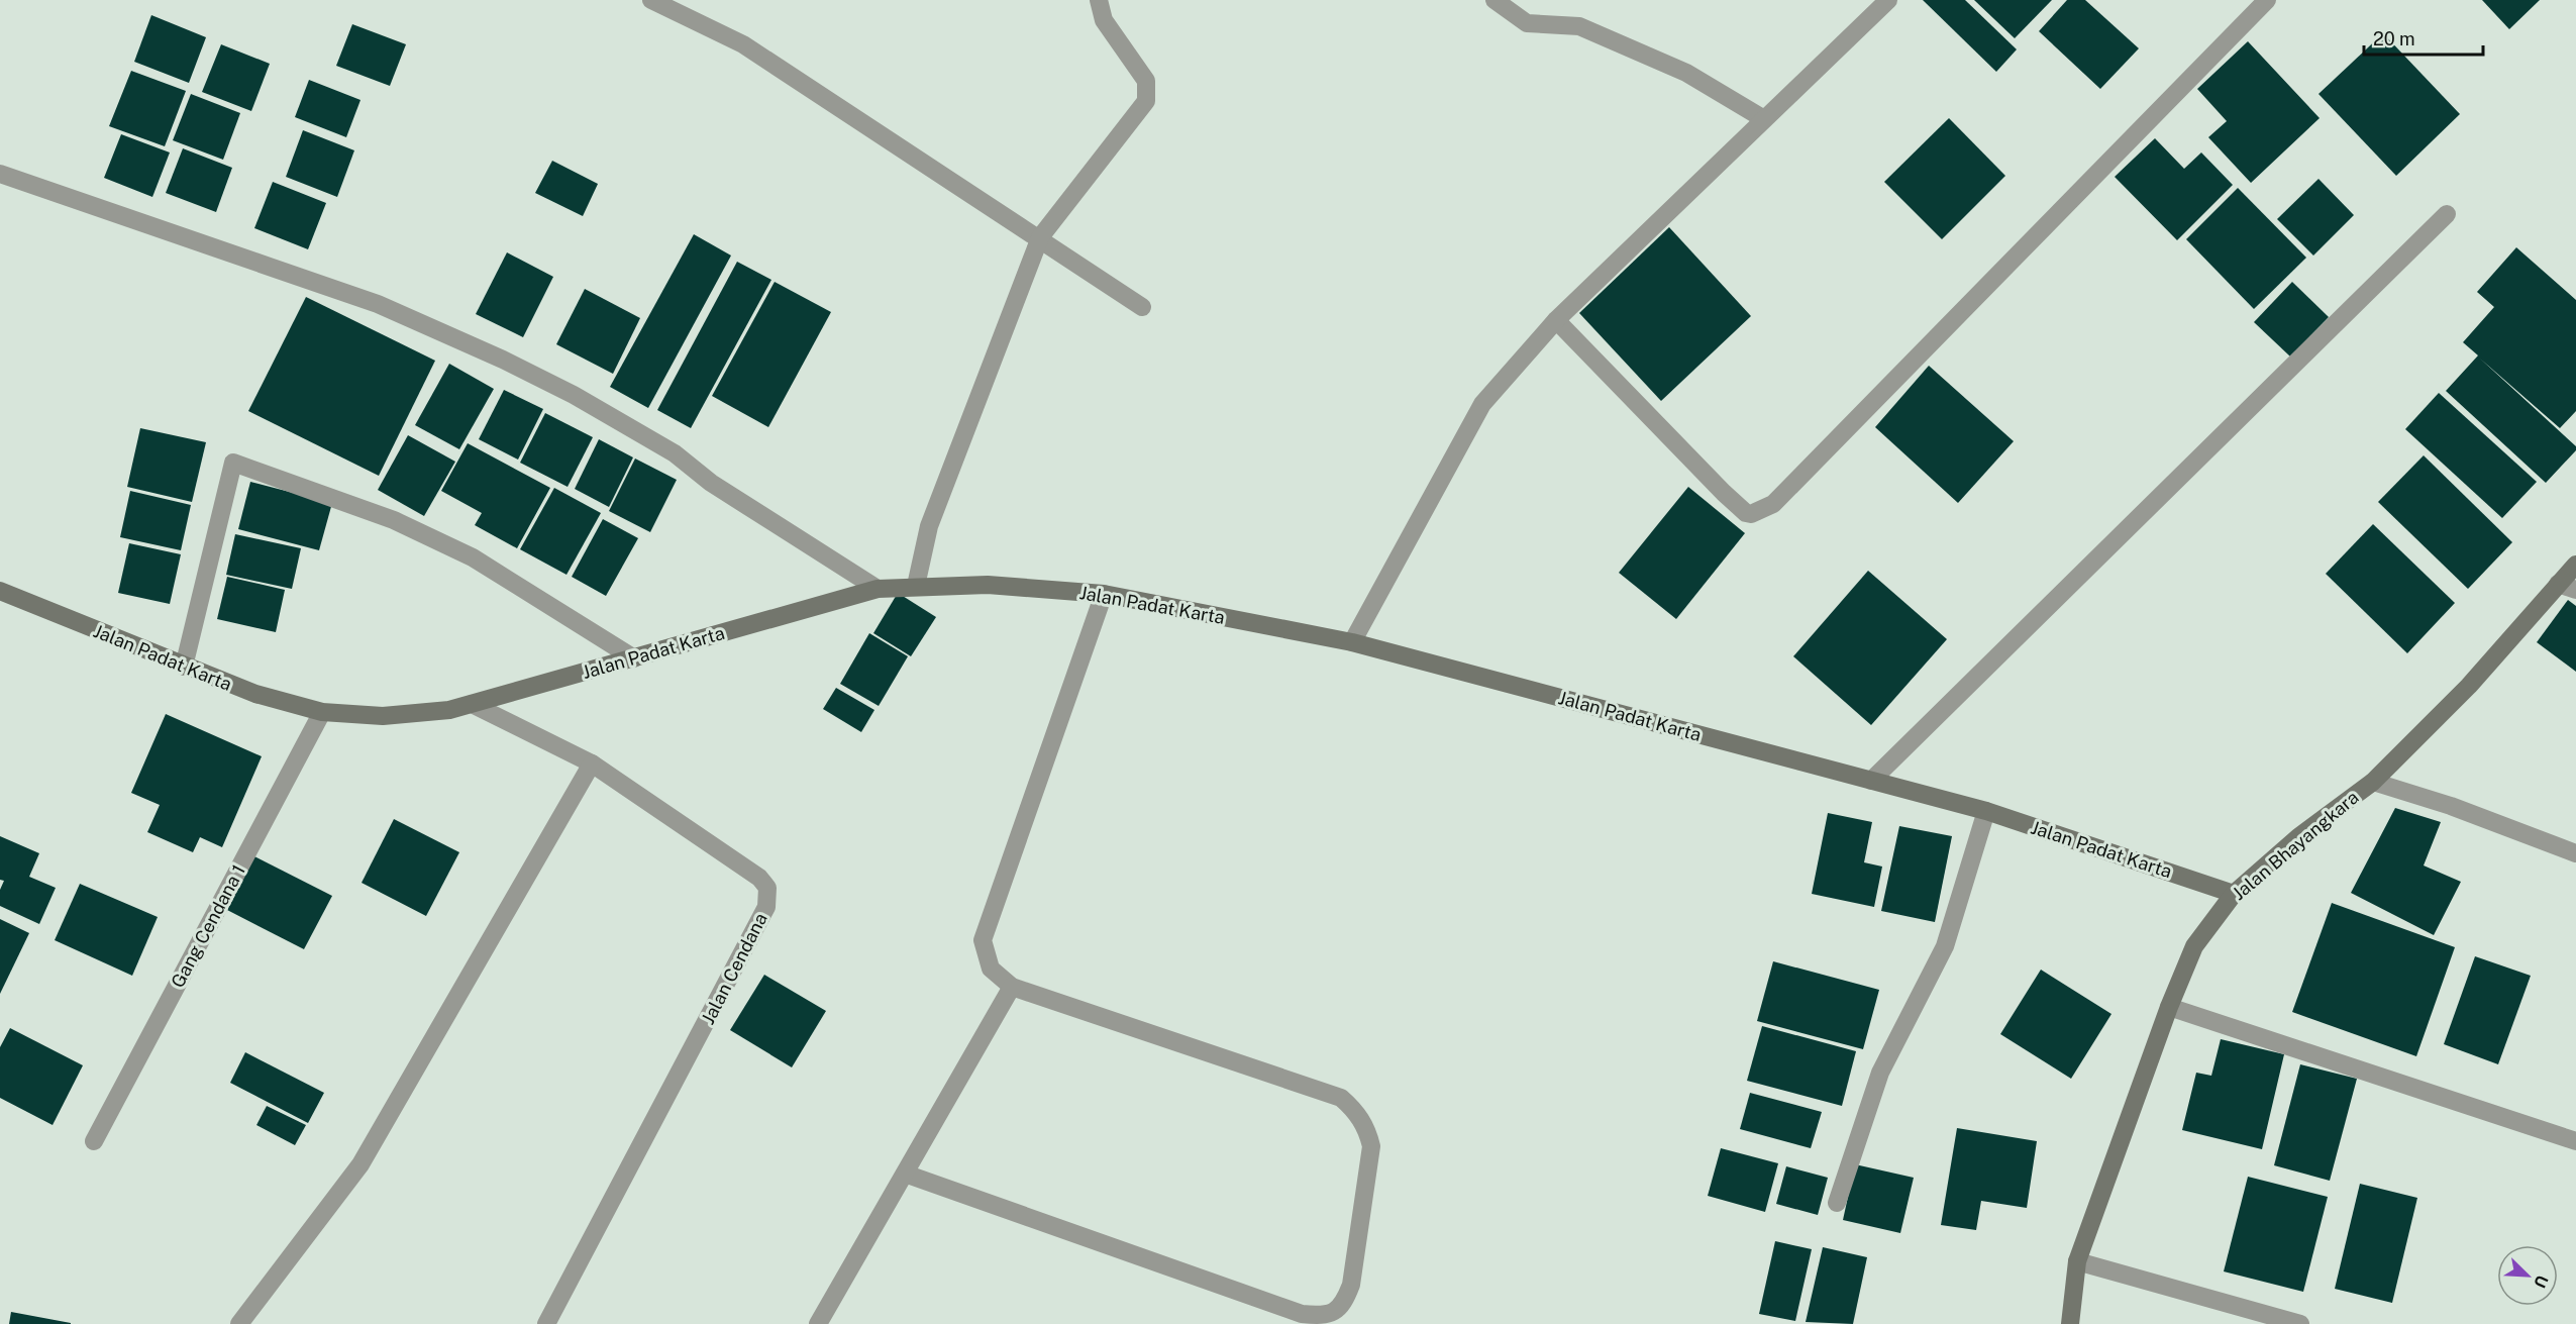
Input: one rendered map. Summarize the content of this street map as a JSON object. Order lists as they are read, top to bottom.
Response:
{
  "streets": {
    "street": [
      "Jalan Padat Karta",
      "Jalan Bhayangkara",
      "Gang Cendana 1",
      "Jalan Cendana"
    ]
  },
  "crossings": [
    ["Jalan Padat Karta", "Jalan Bhayangkara"],
    ["Jalan Padat Karta", "Gang Cendana 1"],
    ["Jalan Padat Karta", "Jalan Cendana"]
  ],
  "scale_bar": "20 m",
  "north": "bottom right"
}
